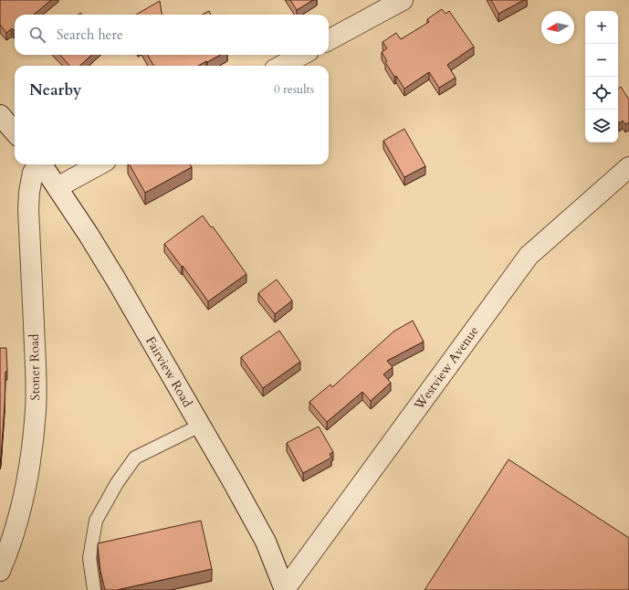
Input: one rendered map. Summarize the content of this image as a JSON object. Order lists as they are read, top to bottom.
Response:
{
  "streets": {
    "street": ["Stoner Road", "Westview Avenue", "Fairview Road"]
  },
  "crossings": [
    ["Westview Avenue", "Fairview Road"]
  ],
  "north": "left",
  "page": {
    "map_buttons": ["+", "−"],
    "search": "Search here",
    "heading": ["Nearby", "0 results"]
  }
}
